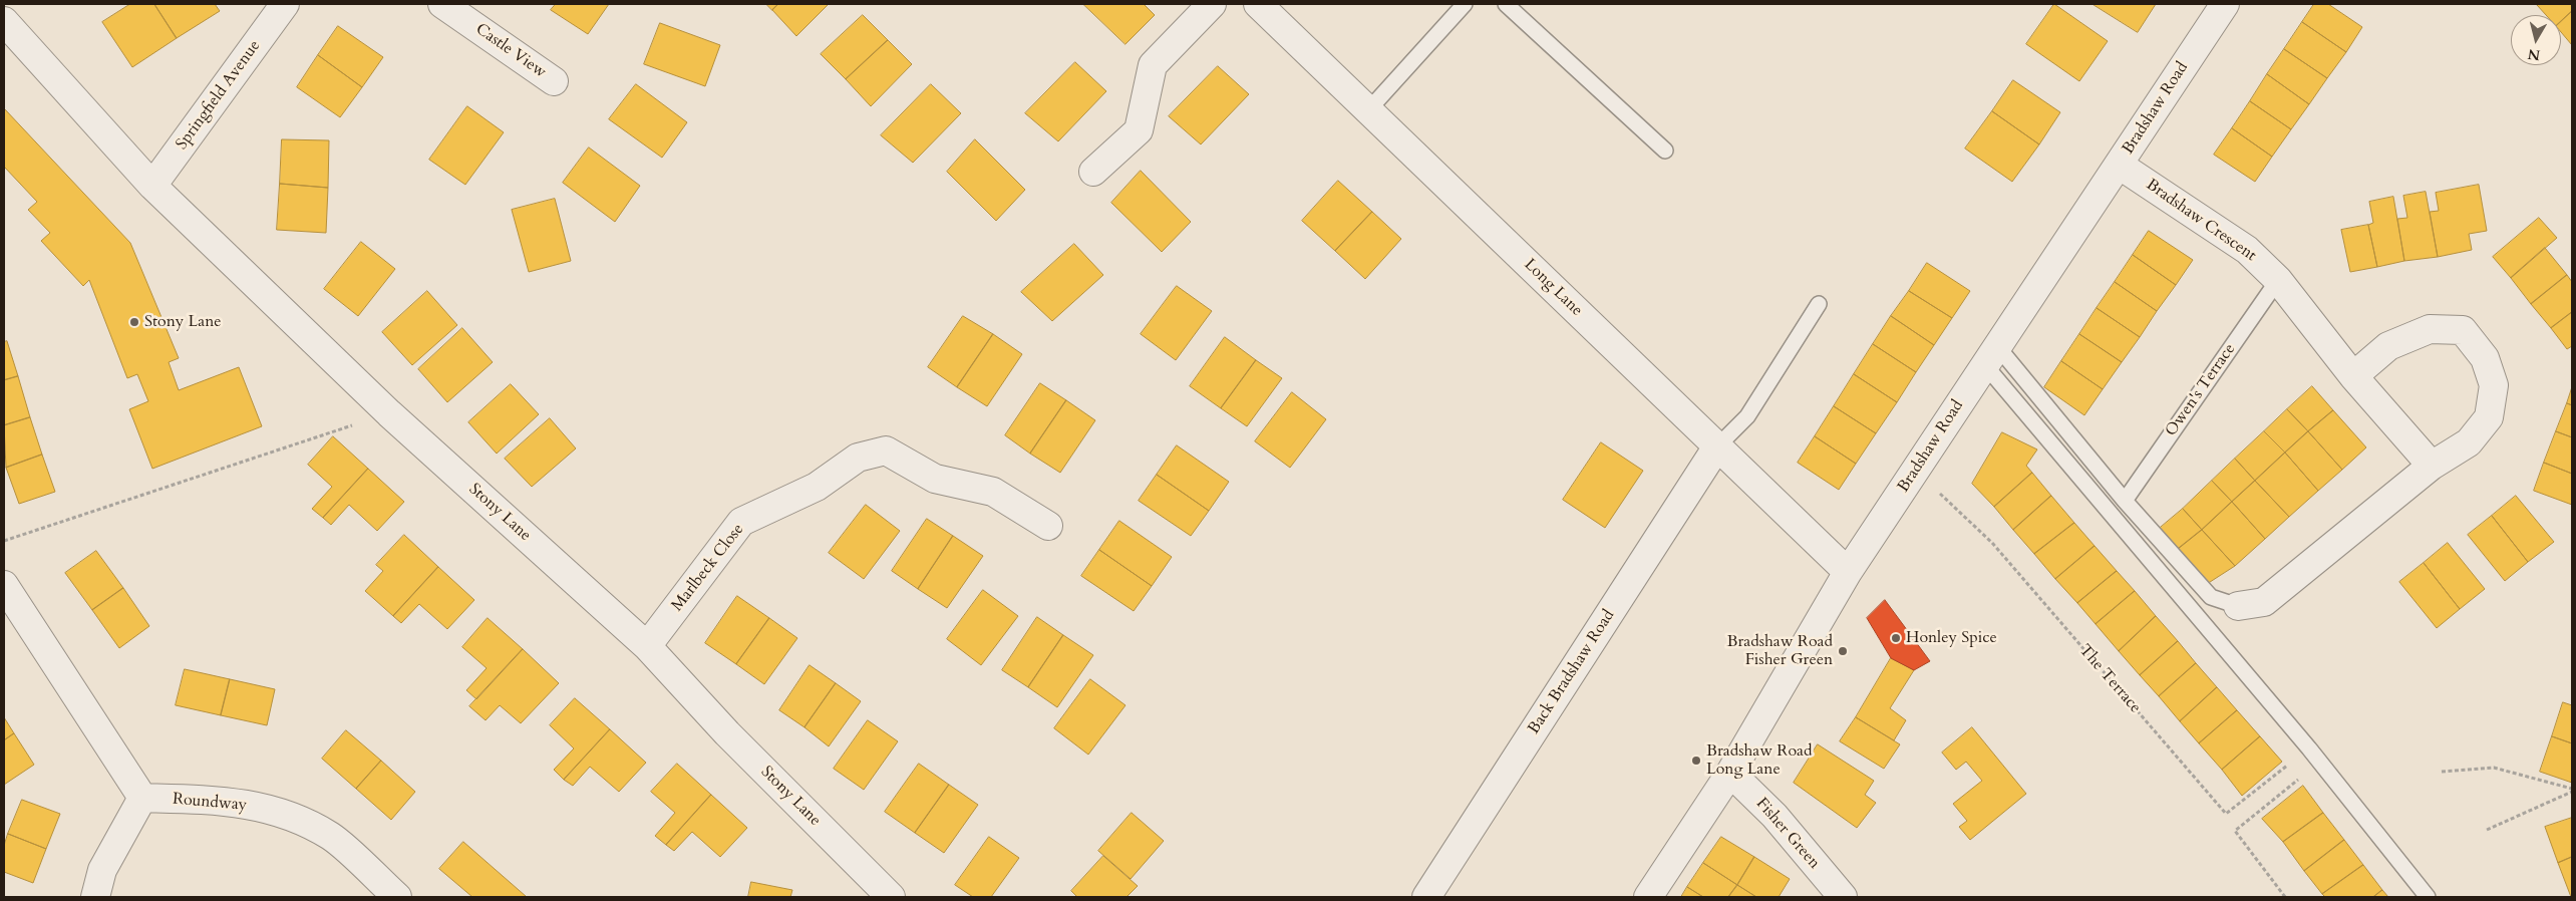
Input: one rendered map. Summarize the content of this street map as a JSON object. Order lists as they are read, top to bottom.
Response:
{
  "streets": {
    "street": [
      "Castle View",
      "Springfield Avenue",
      "Bradshaw Road",
      "Bradshaw Crescent",
      "Long Lane",
      "Stony Lane",
      "Marlbeck Close",
      "Back Bradshaw Road",
      "Roundway",
      "Fisher Green"
    ],
    "lane": ["Owen's Terrace"],
    "path": ["The Terrace"]
  },
  "crossings": [
    ["Springfield Avenue", "Stony Lane"],
    ["Bradshaw Road", "Bradshaw Crescent"],
    ["Bradshaw Road", "Long Lane"],
    ["Bradshaw Road", "The Terrace"],
    ["Bradshaw Road", "Fisher Green"],
    ["Bradshaw Crescent", "Owen's Terrace"],
    ["Long Lane", "Back Bradshaw Road"],
    ["Stony Lane", "Marlbeck Close"]
  ],
  "places": [
    "Stony Lane",
    "Honley Spice",
    "Bradshaw Road Fisher Green",
    "Bradshaw Road Long Lane"
  ],
  "north": "bottom"
}
